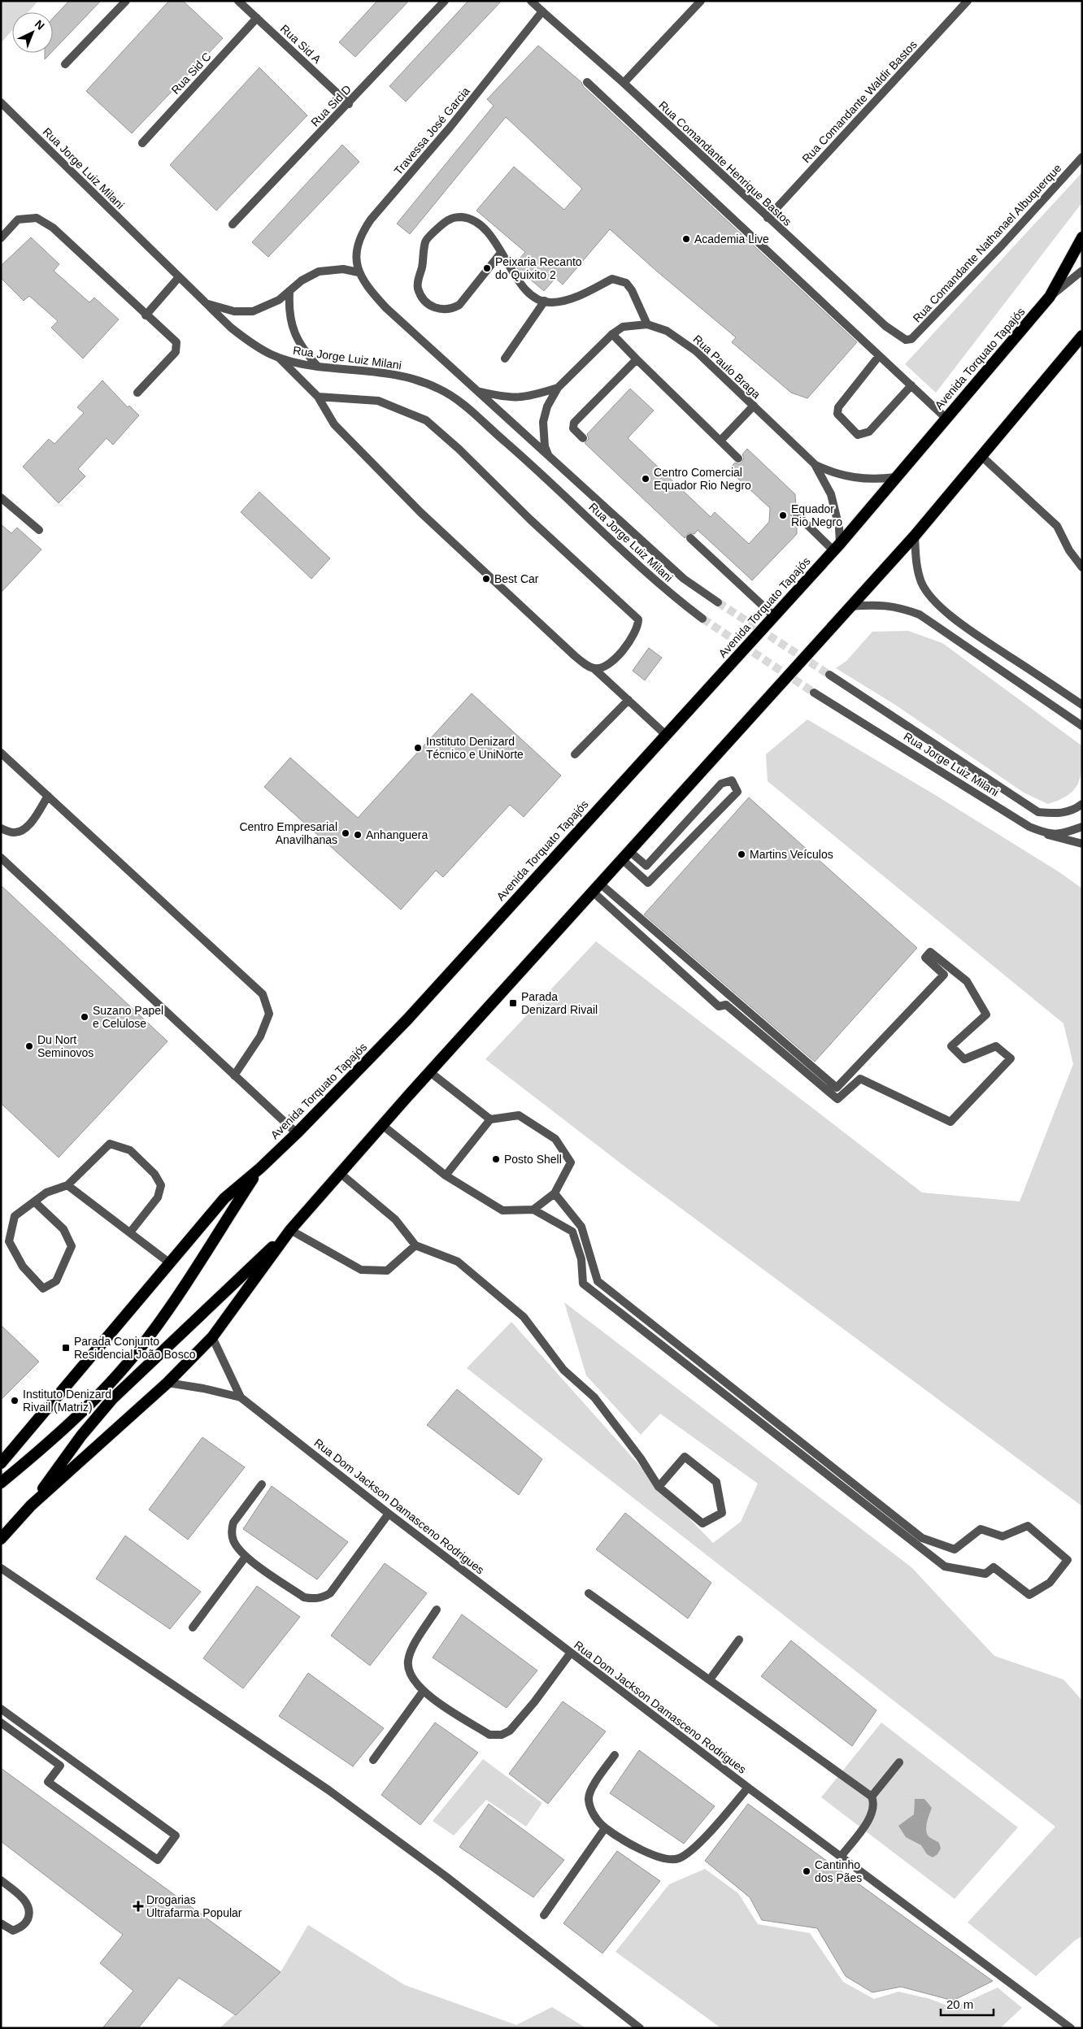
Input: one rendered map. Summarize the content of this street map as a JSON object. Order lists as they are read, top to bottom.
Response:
{
  "streets": {
    "highway": ["Avenida Torquato Tapajós"],
    "street": [
      "Rua Sid A",
      "Rua Sid C",
      "Rua Comandante Waldir Bastos",
      "Rua Sid D",
      "Travessa José Garcia",
      "Rua Comandante Henrique Bastos",
      "Rua Jorge Luiz Milani",
      "Rua Comandante Nathanael Albuquerque",
      "Rua Paulo Braga",
      "Rua Dom Jackson Damasceno Rodrigues"
    ]
  },
  "crossings": [
    ["Rua Sid A", "Rua Sid C"],
    ["Rua Sid A", "Rua Sid D"],
    ["Rua Comandante Waldir Bastos", "Rua Comandante Henrique Bastos"],
    ["Travessa José Garcia", "Rua Comandante Henrique Bastos"],
    ["Travessa José Garcia", "Rua Jorge Luiz Milani"],
    ["Rua Comandante Henrique Bastos", "Rua Comandante Nathanael Albuquerque"],
    ["Rua Jorge Luiz Milani", "Rua Paulo Braga"],
    ["Avenida Torquato Tapajós", "Rua Paulo Braga"]
  ],
  "places": {
    "other": [
      "Academia Live",
      "Peixaria Recanto do Quixito 2",
      "Centro Comercial Equador Rio Negro",
      "Equador Rio Negro",
      "Best Car",
      "Instituto Denizard Técnico e UniNorte",
      "Centro Empresarial Anavilhanas",
      "Anhanguera",
      "Martins Veículos",
      "Suzano Papel e Celulose",
      "Du Nort Seminovos",
      "Posto Shell",
      "Instituto Denizard Rivail (Matriz)",
      "Cantinho dos Pães"
    ],
    "transit": ["Parada Denizard Rivail", "Parada Conjunto Residencial João Bosco"],
    "health": ["Drogarias Ultrafarma Popular"]
  },
  "scale_bar": "20 m",
  "north": "top right"
}
